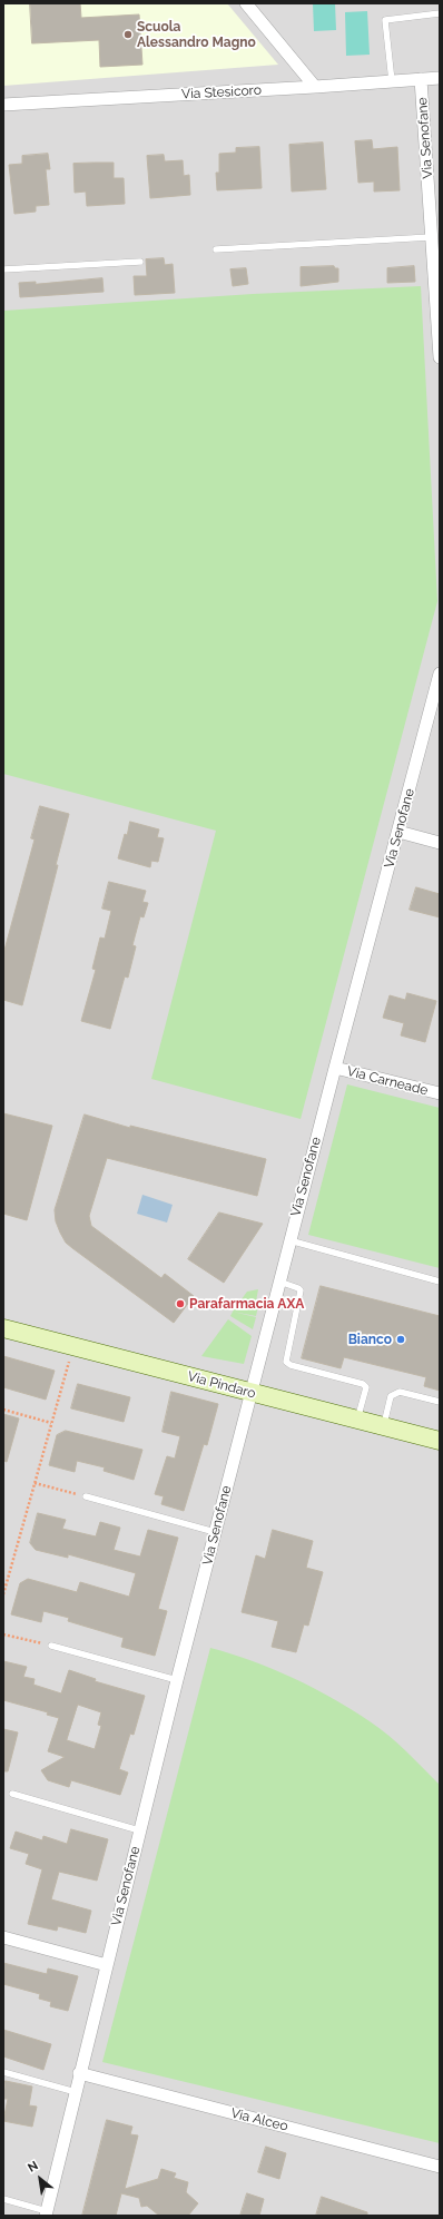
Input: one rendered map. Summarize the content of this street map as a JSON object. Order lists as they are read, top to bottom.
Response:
{
  "streets": {
    "street": [
      "Via Stesicoro",
      "Via Senofane",
      "Via Carneade",
      "Via Pindaro",
      "Via Alceo"
    ]
  },
  "crossings": [
    ["Via Stesicoro", "Via Senofane"],
    ["Via Senofane", "Via Carneade"],
    ["Via Senofane", "Via Pindaro"],
    ["Via Senofane", "Via Alceo"]
  ],
  "places": ["Scuola Alessandro Magno", "Parafarmacia AXA", "Bianco"],
  "north": "top left"
}
